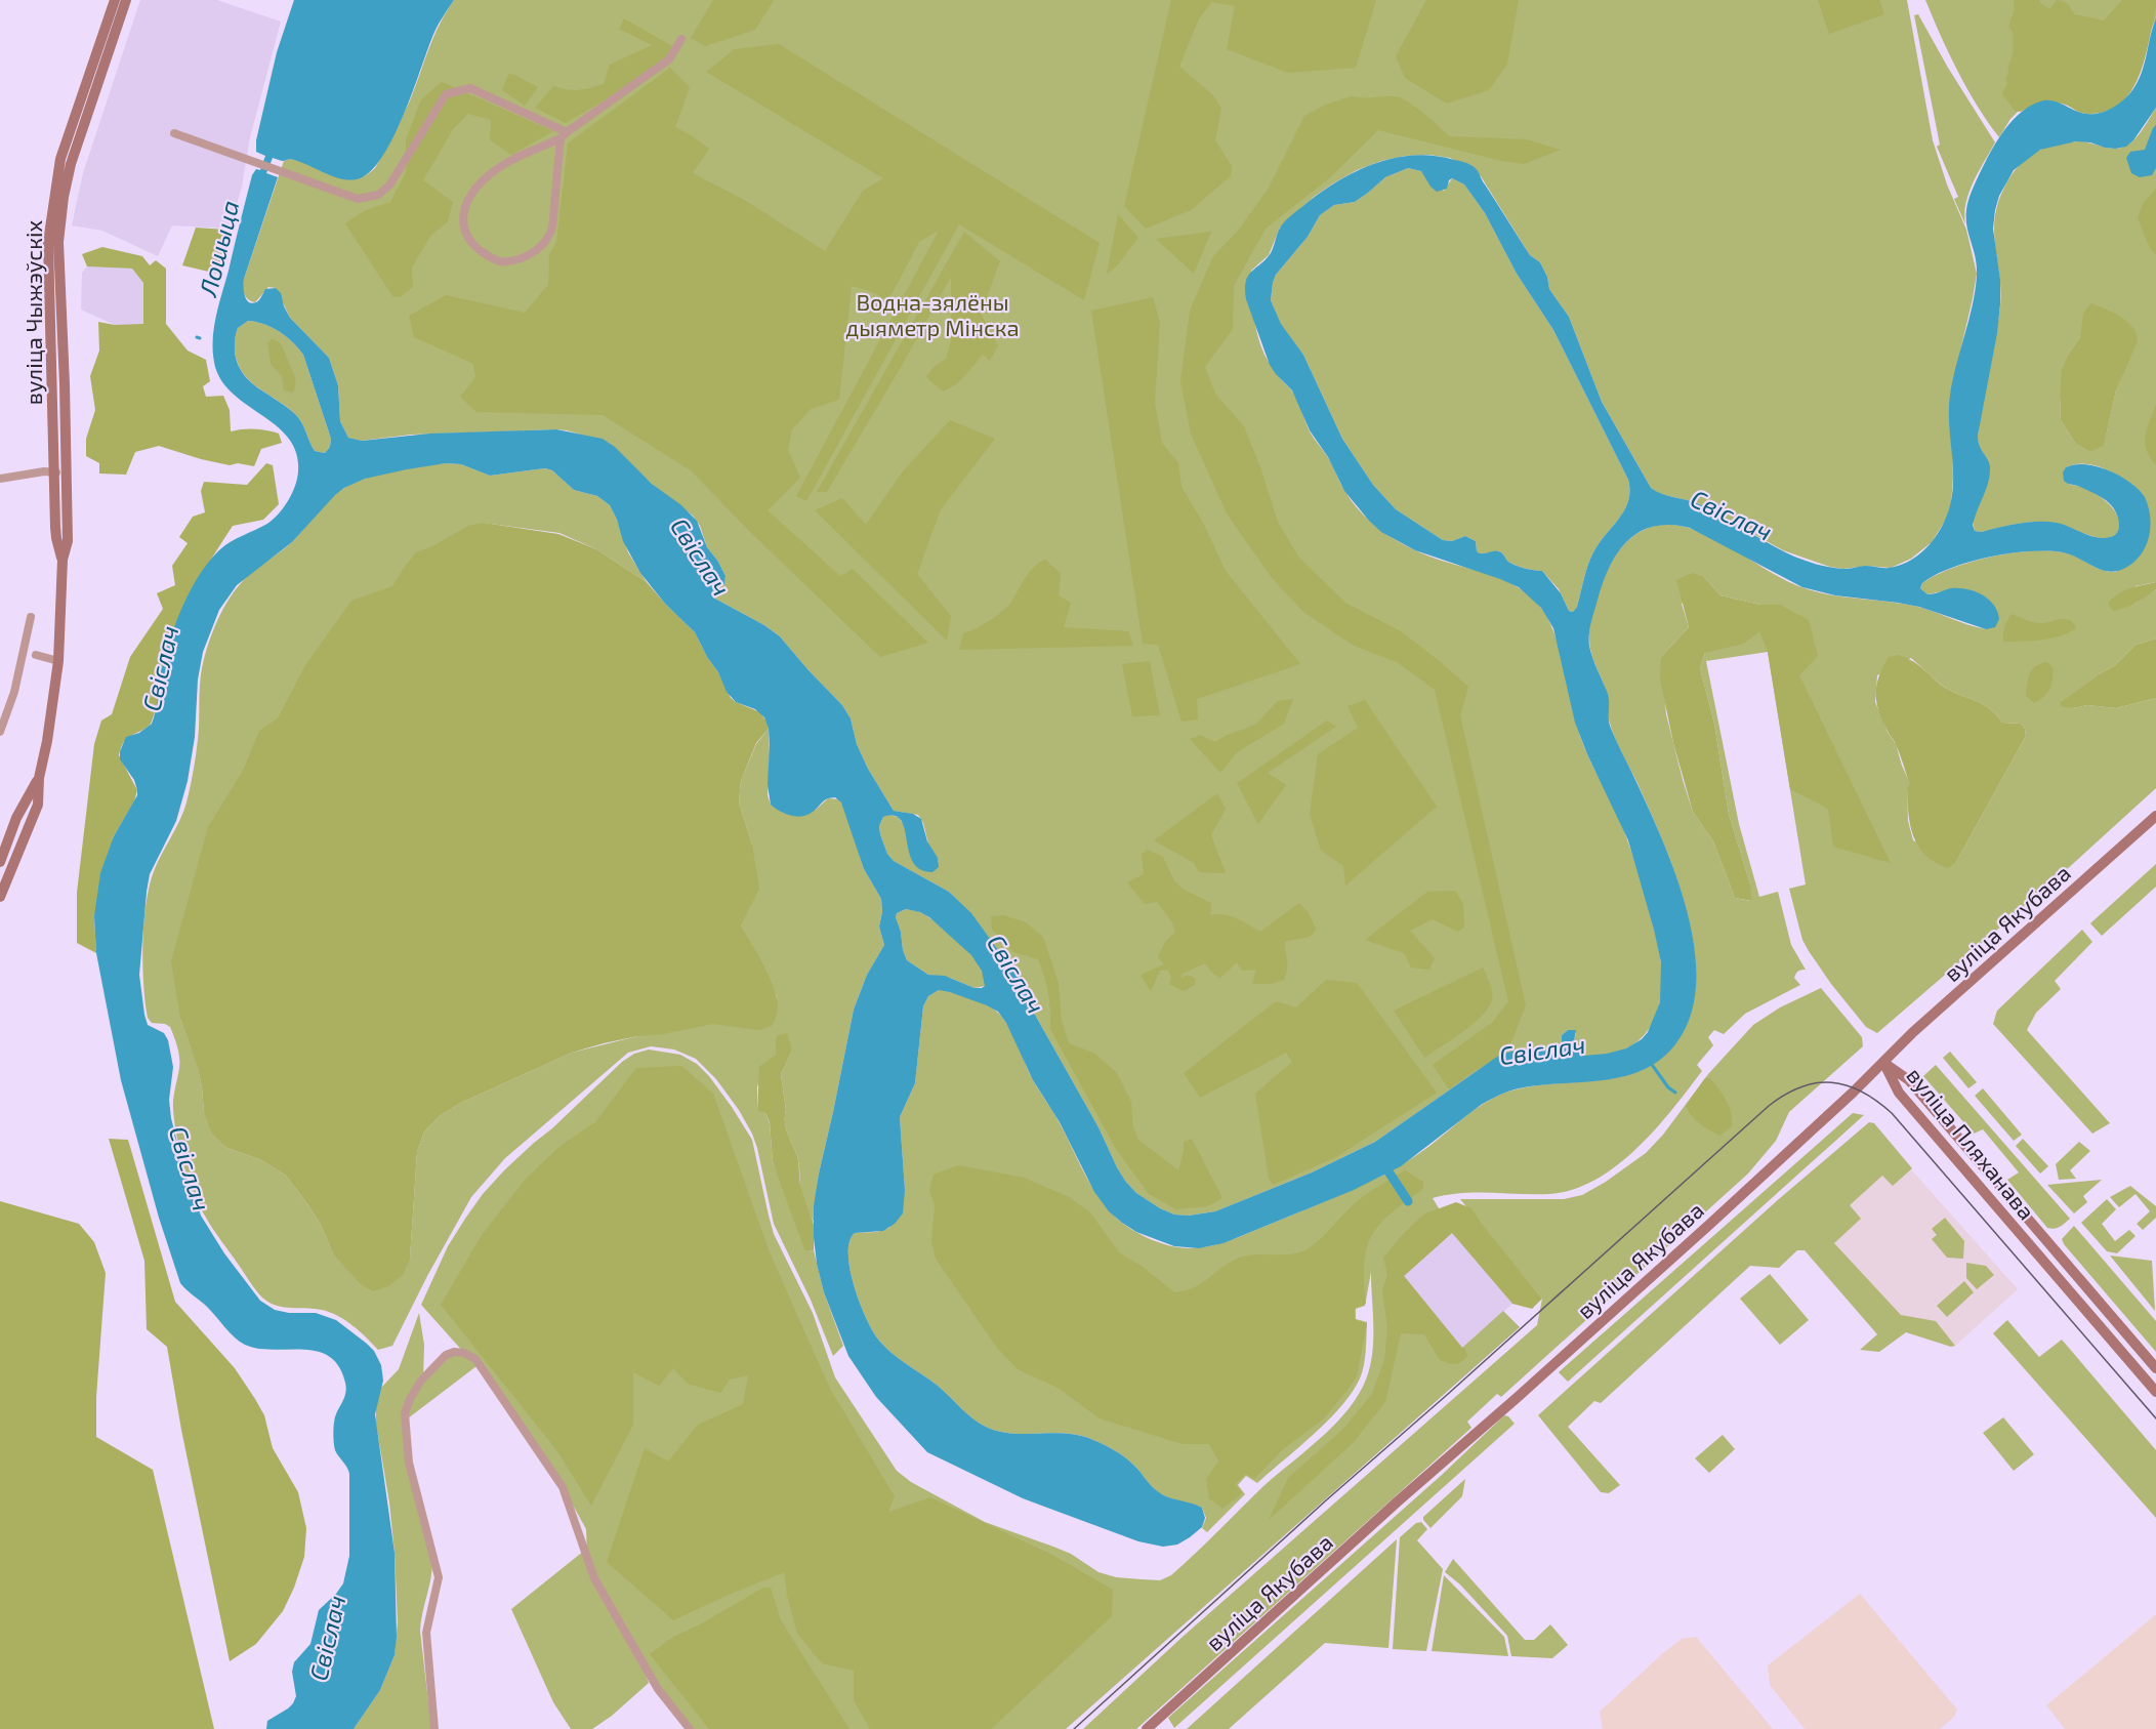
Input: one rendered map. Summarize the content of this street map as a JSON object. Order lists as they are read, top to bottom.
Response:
{
  "streets": {
    "street": ["вуліца Чыжэўскіх", "вуліца Якубава", "вуліца Пляханава"]
  },
  "crossings": [
    ["вуліца Якубава", "вуліца Пляханава"]
  ],
  "water": ["Лошыца", "Свіслач"],
  "parks": ["Водна-зялёны дыяметр Мінска"]
}
